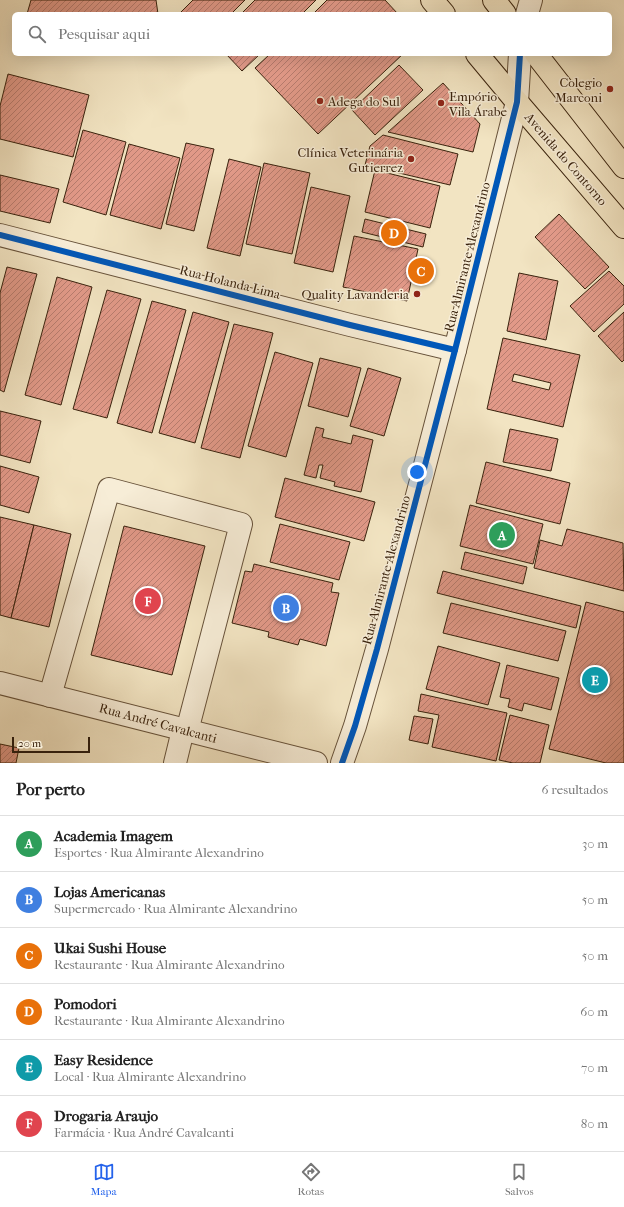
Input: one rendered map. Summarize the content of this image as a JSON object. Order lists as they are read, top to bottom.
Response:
{
  "streets": {
    "main road": ["Avenida do Contorno"],
    "street": ["Rua Almirante Alexandrino", "Rua Holanda Lima", "Rua André Cavalcanti"]
  },
  "crossings": [
    ["Avenida do Contorno", "Rua Almirante Alexandrino"],
    ["Rua Almirante Alexandrino", "Rua Holanda Lima"]
  ],
  "places": [
    "Colegio Marconi",
    "Adega do Sul",
    "Empório Vila Árabe",
    "Clínica Veterinária Gutierrez",
    "Quality Lavanderia"
  ],
  "scale_bar": "20 m",
  "page": {
    "search": "Pesquisar aqui",
    "pins": [
      "D",
      "C",
      "A",
      "F",
      "B",
      "E"
    ],
    "scale": "20 m",
    "heading": ["Por perto", "6 resultados"],
    "list": [
      {
        "mark": "A",
        "name": "Academia Imagem",
        "note": "Esportes · Rua Almirante Alexandrino",
        "value": "30 m"
      },
      {
        "mark": "B",
        "name": "Lojas Americanas",
        "note": "Supermercado · Rua Almirante Alexandrino",
        "value": "50 m"
      },
      {
        "mark": "C",
        "name": "Ukai Sushi House",
        "note": "Restaurante · Rua Almirante Alexandrino",
        "value": "50 m"
      },
      {
        "mark": "D",
        "name": "Pomodori",
        "note": "Restaurante · Rua Almirante Alexandrino",
        "value": "60 m"
      },
      {
        "mark": "E",
        "name": "Easy Residence",
        "note": "Local · Rua Almirante Alexandrino",
        "value": "70 m"
      },
      {
        "mark": "F",
        "name": "Drogaria Araujo",
        "note": "Farmácia · Rua André Cavalcanti",
        "value": "80 m"
      }
    ],
    "nav": ["Mapa", "Rotas", "Salvos"]
  }
}
